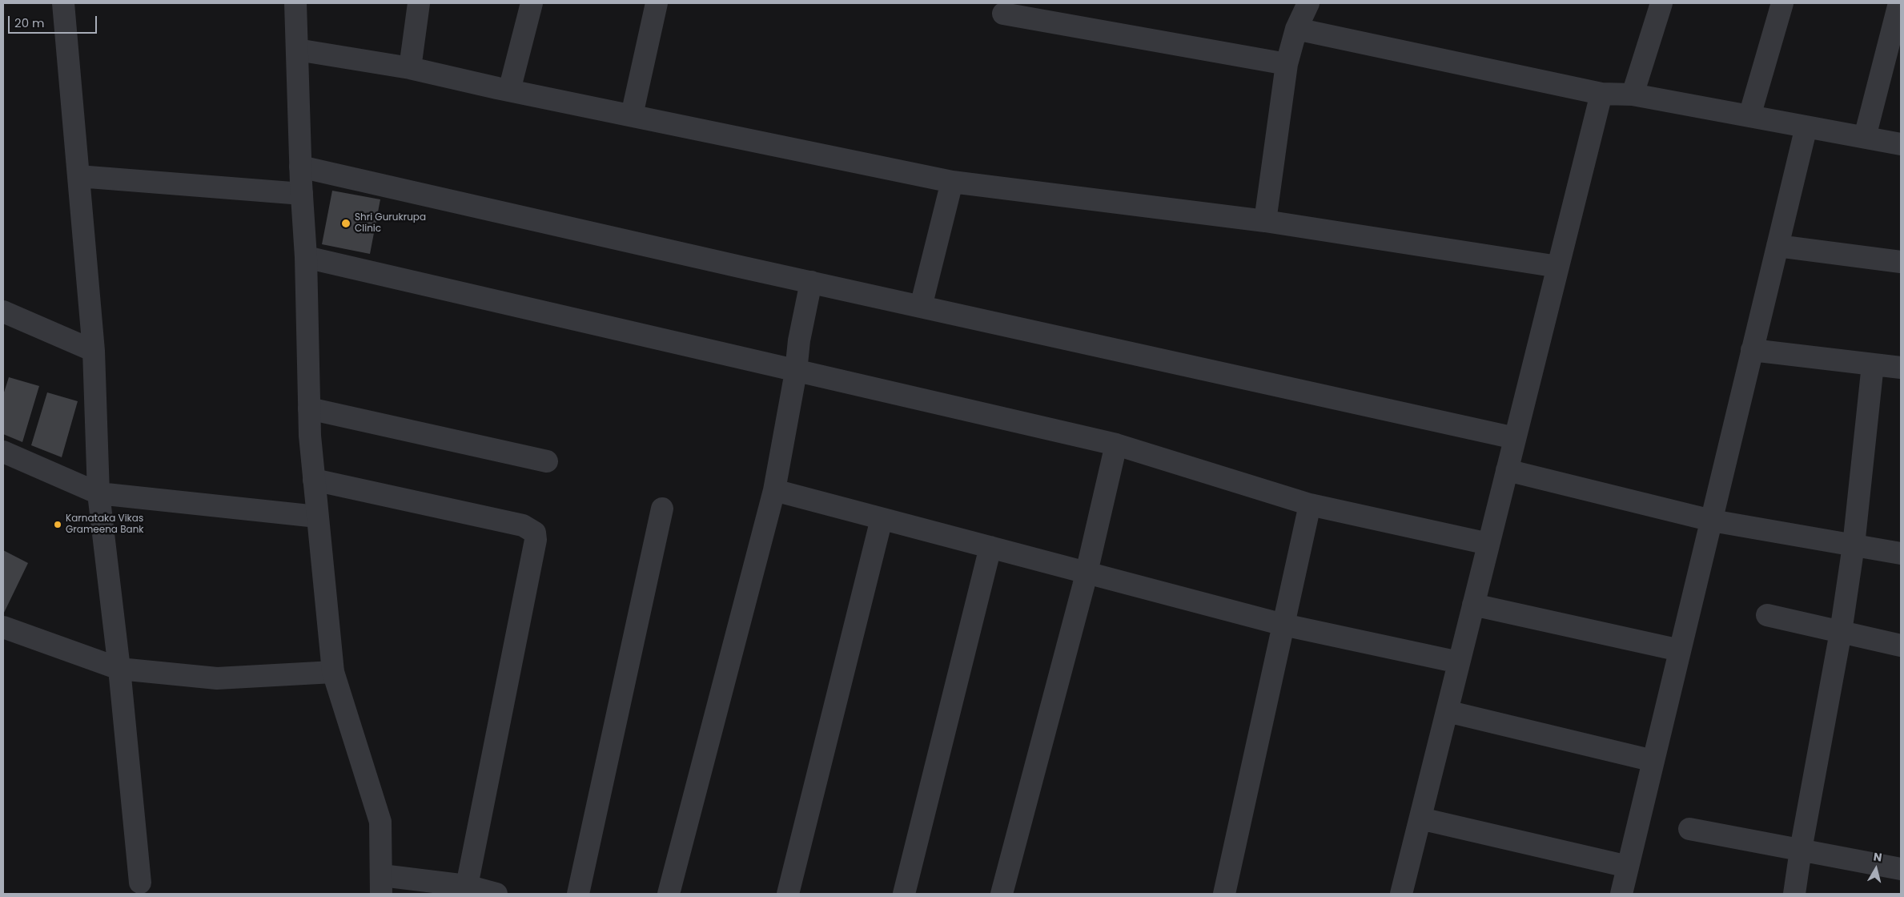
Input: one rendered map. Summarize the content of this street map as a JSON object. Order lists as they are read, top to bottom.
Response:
{
  "places": ["Shri Gurukrupa Clinic", "Karnataka Vikas Grameena Bank"],
  "scale_bar": "20 m",
  "north": "top"
}
